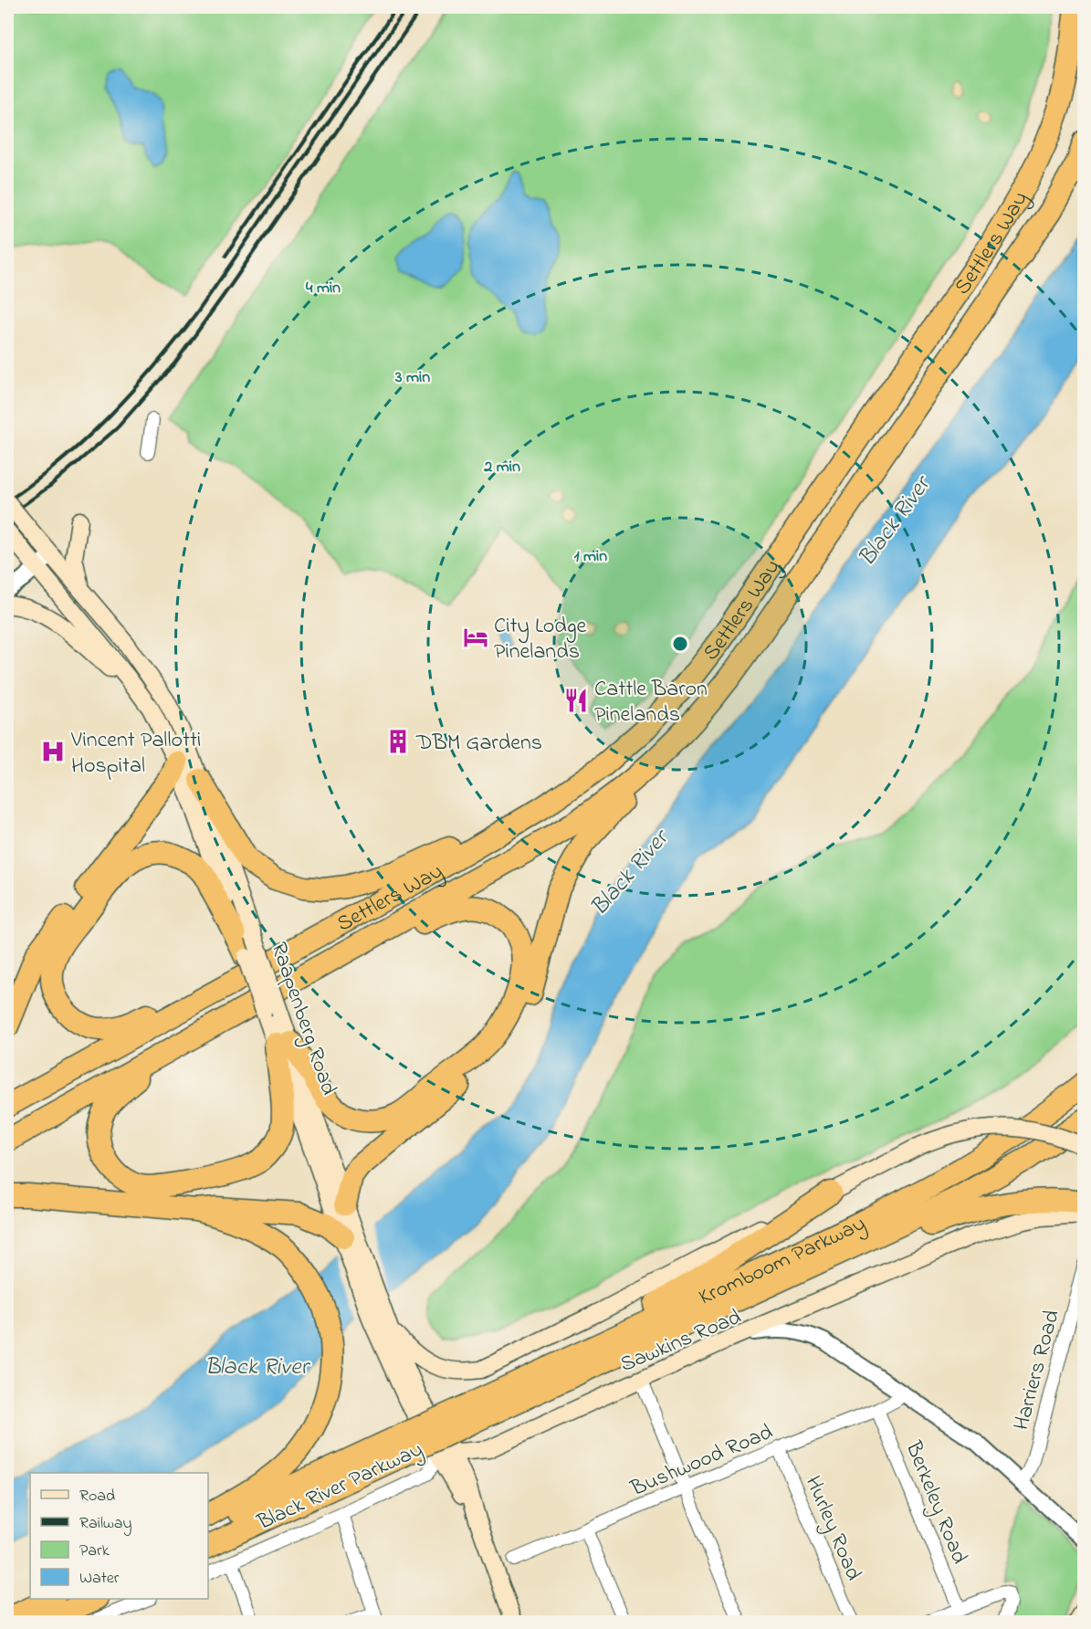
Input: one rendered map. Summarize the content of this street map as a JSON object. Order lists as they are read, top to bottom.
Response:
{
  "streets": {
    "highway": ["Settlers Way", "Kromboom Parkway", "Black River Parkway"],
    "main road": ["Raapenberg Road", "Sawkins Road"],
    "street": [
      "Harriers Road",
      "Bushwood Road",
      "Berkeley Road",
      "Hurley Road"
    ]
  },
  "crossings": [
    ["Raapenberg Road", "Sawkins Road"],
    ["Kromboom Parkway", "Black River Parkway"],
    ["Sawkins Road", "Harriers Road"],
    ["Sawkins Road", "Bushwood Road"],
    ["Bushwood Road", "Berkeley Road"],
    ["Bushwood Road", "Hurley Road"]
  ],
  "water": ["Black River"],
  "places": {
    "hotel": ["City Lodge Pinelands"],
    "restaurant": ["Cattle Baron Pinelands"],
    "building": ["DBM Gardens"],
    "hospital": ["Vincent Pallotti Hospital"]
  },
  "legend": [
    "Road",
    "Railway",
    "Park",
    "Water"
  ],
  "rings": [
    "4 min",
    "3 min",
    "2 min",
    "1 min"
  ]
}
